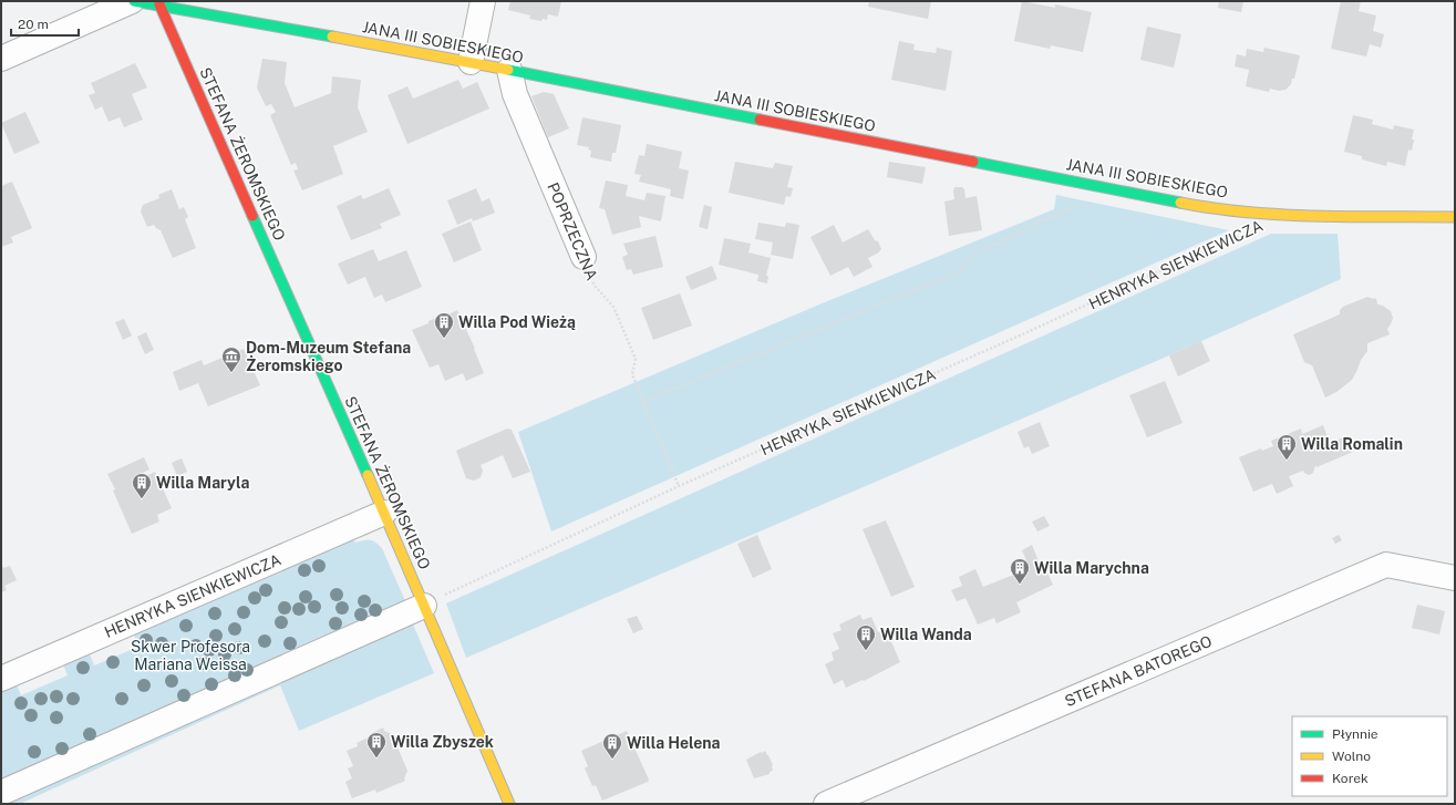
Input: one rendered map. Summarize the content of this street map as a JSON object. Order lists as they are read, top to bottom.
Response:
{
  "streets": {
    "street": [
      "JANA III SOBIESKIEGO",
      "STEFANA ŻEROMSKIEGO",
      "POPRZECZNA",
      "HENRYKA SIENKIEWICZA",
      "STEFANA BATOREGO"
    ]
  },
  "crossings": [
    ["JANA III SOBIESKIEGO", "STEFANA ŻEROMSKIEGO"],
    ["JANA III SOBIESKIEGO", "POPRZECZNA"],
    ["STEFANA ŻEROMSKIEGO", "HENRYKA SIENKIEWICZA"],
    ["POPRZECZNA", "HENRYKA SIENKIEWICZA"]
  ],
  "parks": ["Skwer Profesora Mariana Weissa"],
  "places": {
    "building": [
      "Willa Pod Wieżą",
      "Willa Romalin",
      "Willa Maryla",
      "Willa Marychna",
      "Willa Wanda",
      "Willa Zbyszek",
      "Willa Helena"
    ],
    "museum": ["Dom-Muzeum Stefana Żeromskiego"]
  },
  "legend": ["Płynnie", "Wolno", "Korek"],
  "scale_bar": "20 m"
}
